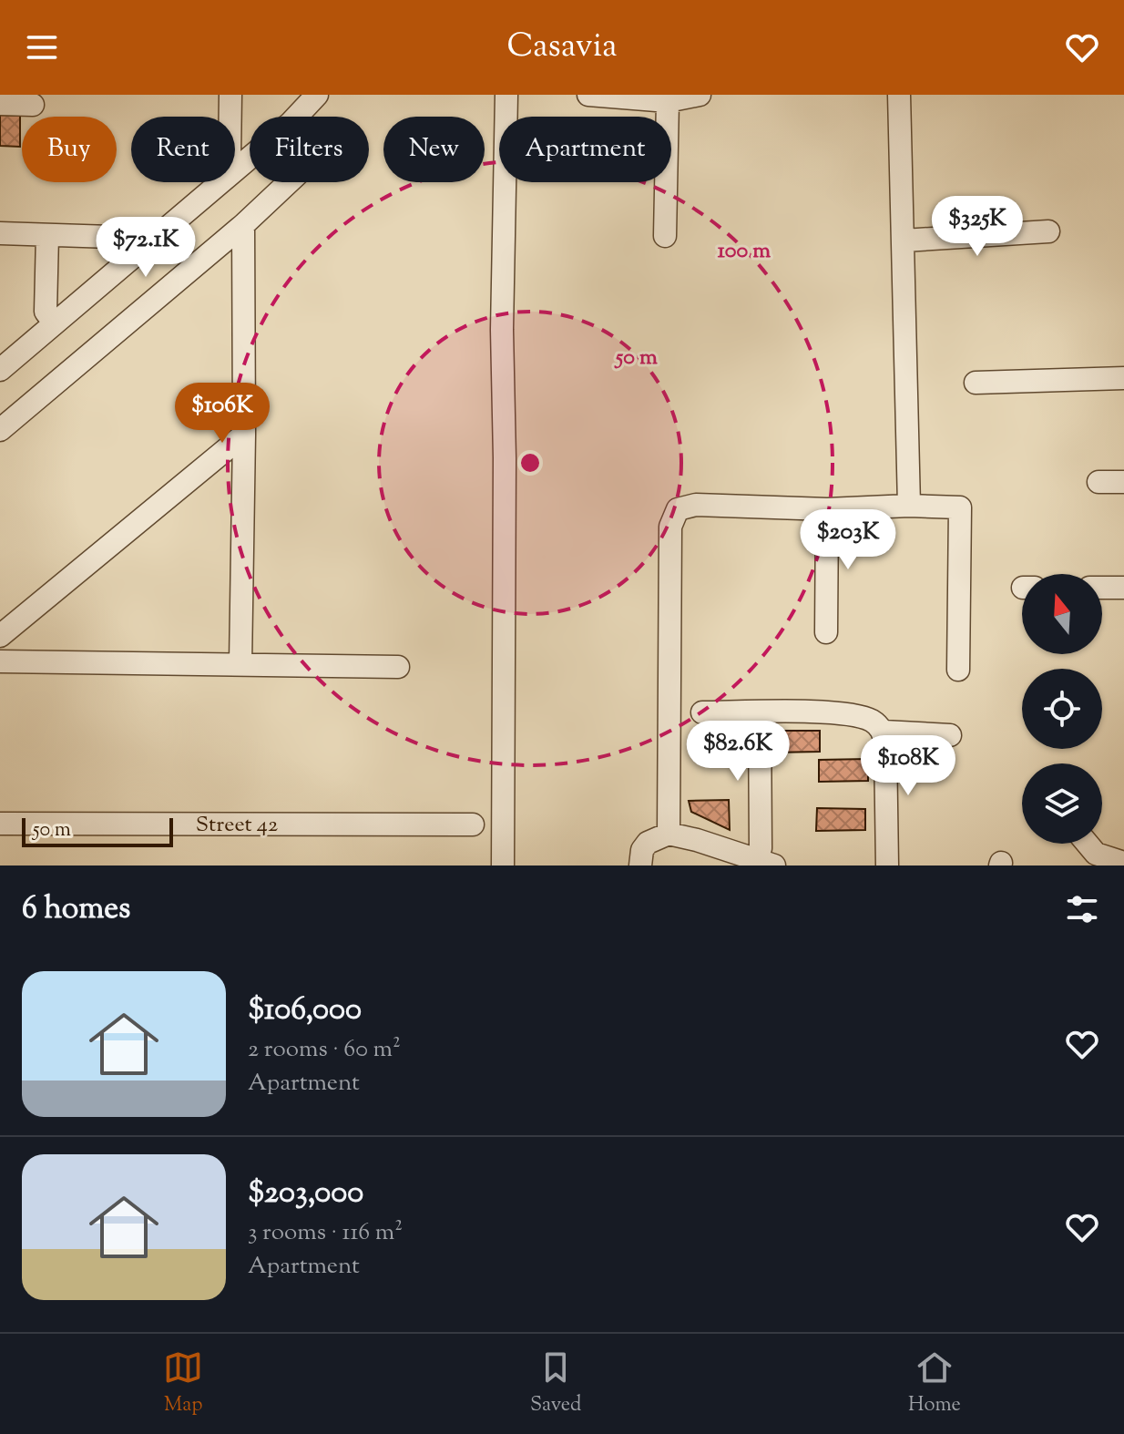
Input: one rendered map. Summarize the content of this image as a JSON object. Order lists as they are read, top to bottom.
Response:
{
  "streets": {
    "street": ["Street 42"]
  },
  "scale_bar": "50 m",
  "north": "top",
  "page": {
    "header": "Casavia",
    "chip": [
      "Buy",
      "Rent",
      "Filters",
      "New",
      "Apartment"
    ],
    "price": [
      "$325K",
      "$72.1K",
      "$106K",
      "$203K",
      "$82.6K",
      "$108K"
    ],
    "scale": "50 m",
    "heading": "6 homes",
    "list": [
      {
        "name": "$106,000",
        "note": "2 rooms · 60 m² · Apartment"
      },
      {
        "name": "$203,000",
        "note": "3 rooms · 116 m² · Apartment"
      }
    ],
    "tabs": ["Map", "Saved", "Home"]
  },
  "rings": ["100 m", "50 m"]
}
